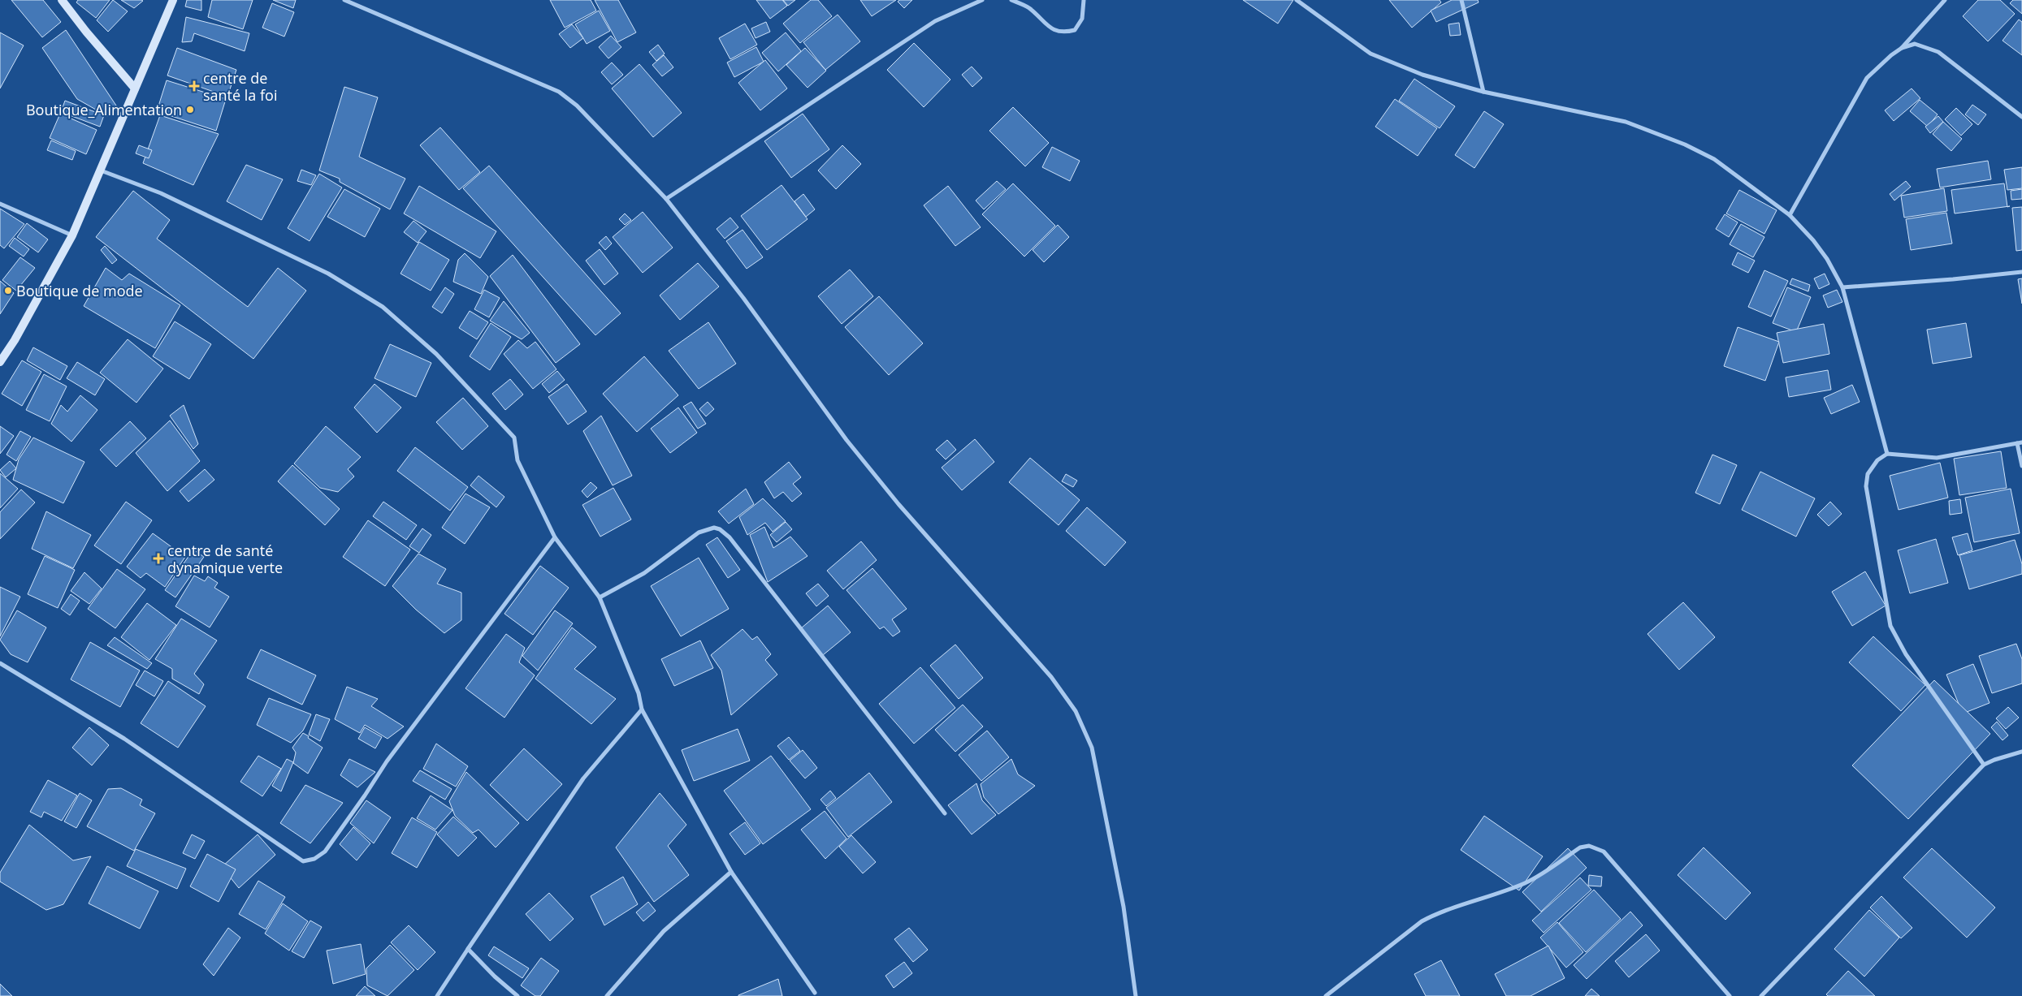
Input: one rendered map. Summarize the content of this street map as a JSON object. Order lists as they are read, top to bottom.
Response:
{
  "places": {
    "health": ["centre de santé la foi", "centre de santé dynamique verte"],
    "other": ["Boutique_Alimentation", "Boutique de mode"]
  }
}
